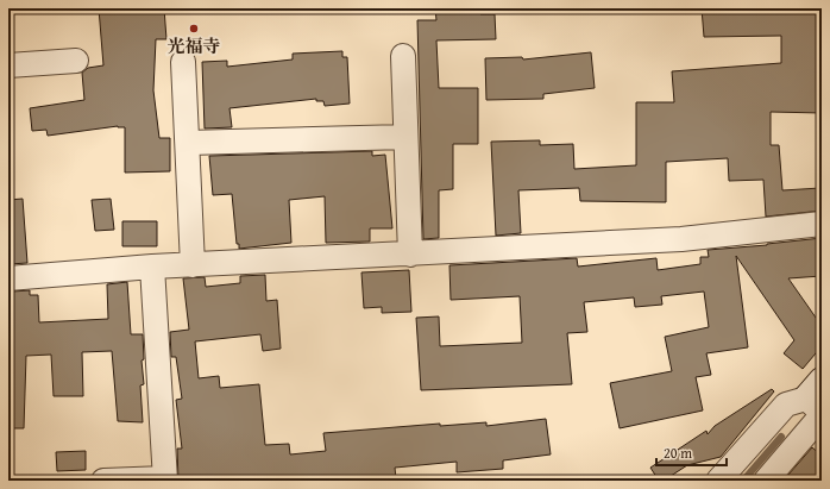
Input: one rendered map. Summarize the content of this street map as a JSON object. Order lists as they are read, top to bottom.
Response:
{
  "places": ["光福寺"],
  "scale_bar": "20 m"
}
